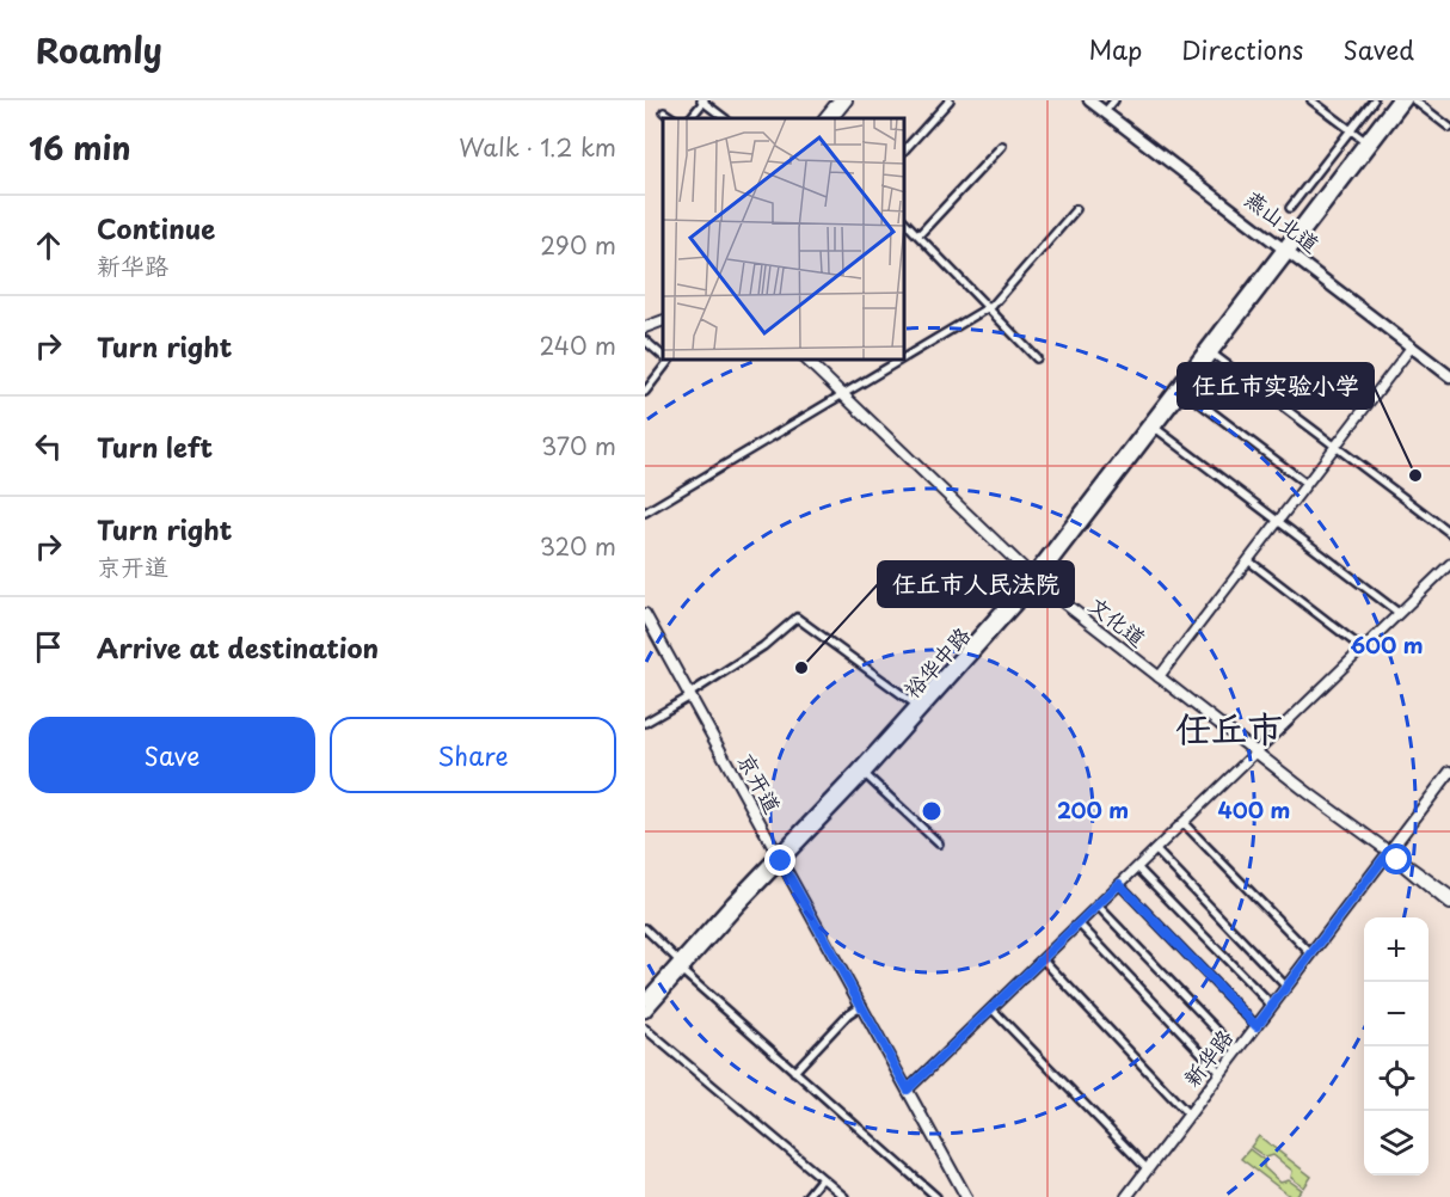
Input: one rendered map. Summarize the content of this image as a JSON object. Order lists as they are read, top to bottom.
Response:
{
  "streets": {
    "main road": [
      "燕山北道",
      "文化道",
      "裕华中路",
      "京开道",
      "新华路"
    ]
  },
  "crossings": [
    ["燕山北道", "裕华中路"],
    ["文化道", "裕华中路"],
    ["文化道", "新华路"],
    ["裕华中路", "京开道"]
  ],
  "districts": ["任丘市"],
  "places": ["任丘市实验小学", "任丘市人民法院"],
  "page": {
    "header": "Roamly",
    "nav": ["Map", "Directions", "Saved"],
    "heading": ["16 min", "Walk · 1.2 km"],
    "list": [
      ["Continue", "新华路", "290 m"],
      ["Turn right", "240 m"],
      ["Turn left", "370 m"],
      ["Turn right", "京开道", "320 m"],
      "Arrive at destination"
    ],
    "buttons": ["Save", "Share"],
    "map_buttons": ["+", "−"]
  },
  "rings": ["600 m", "200 m", "400 m"]
}
